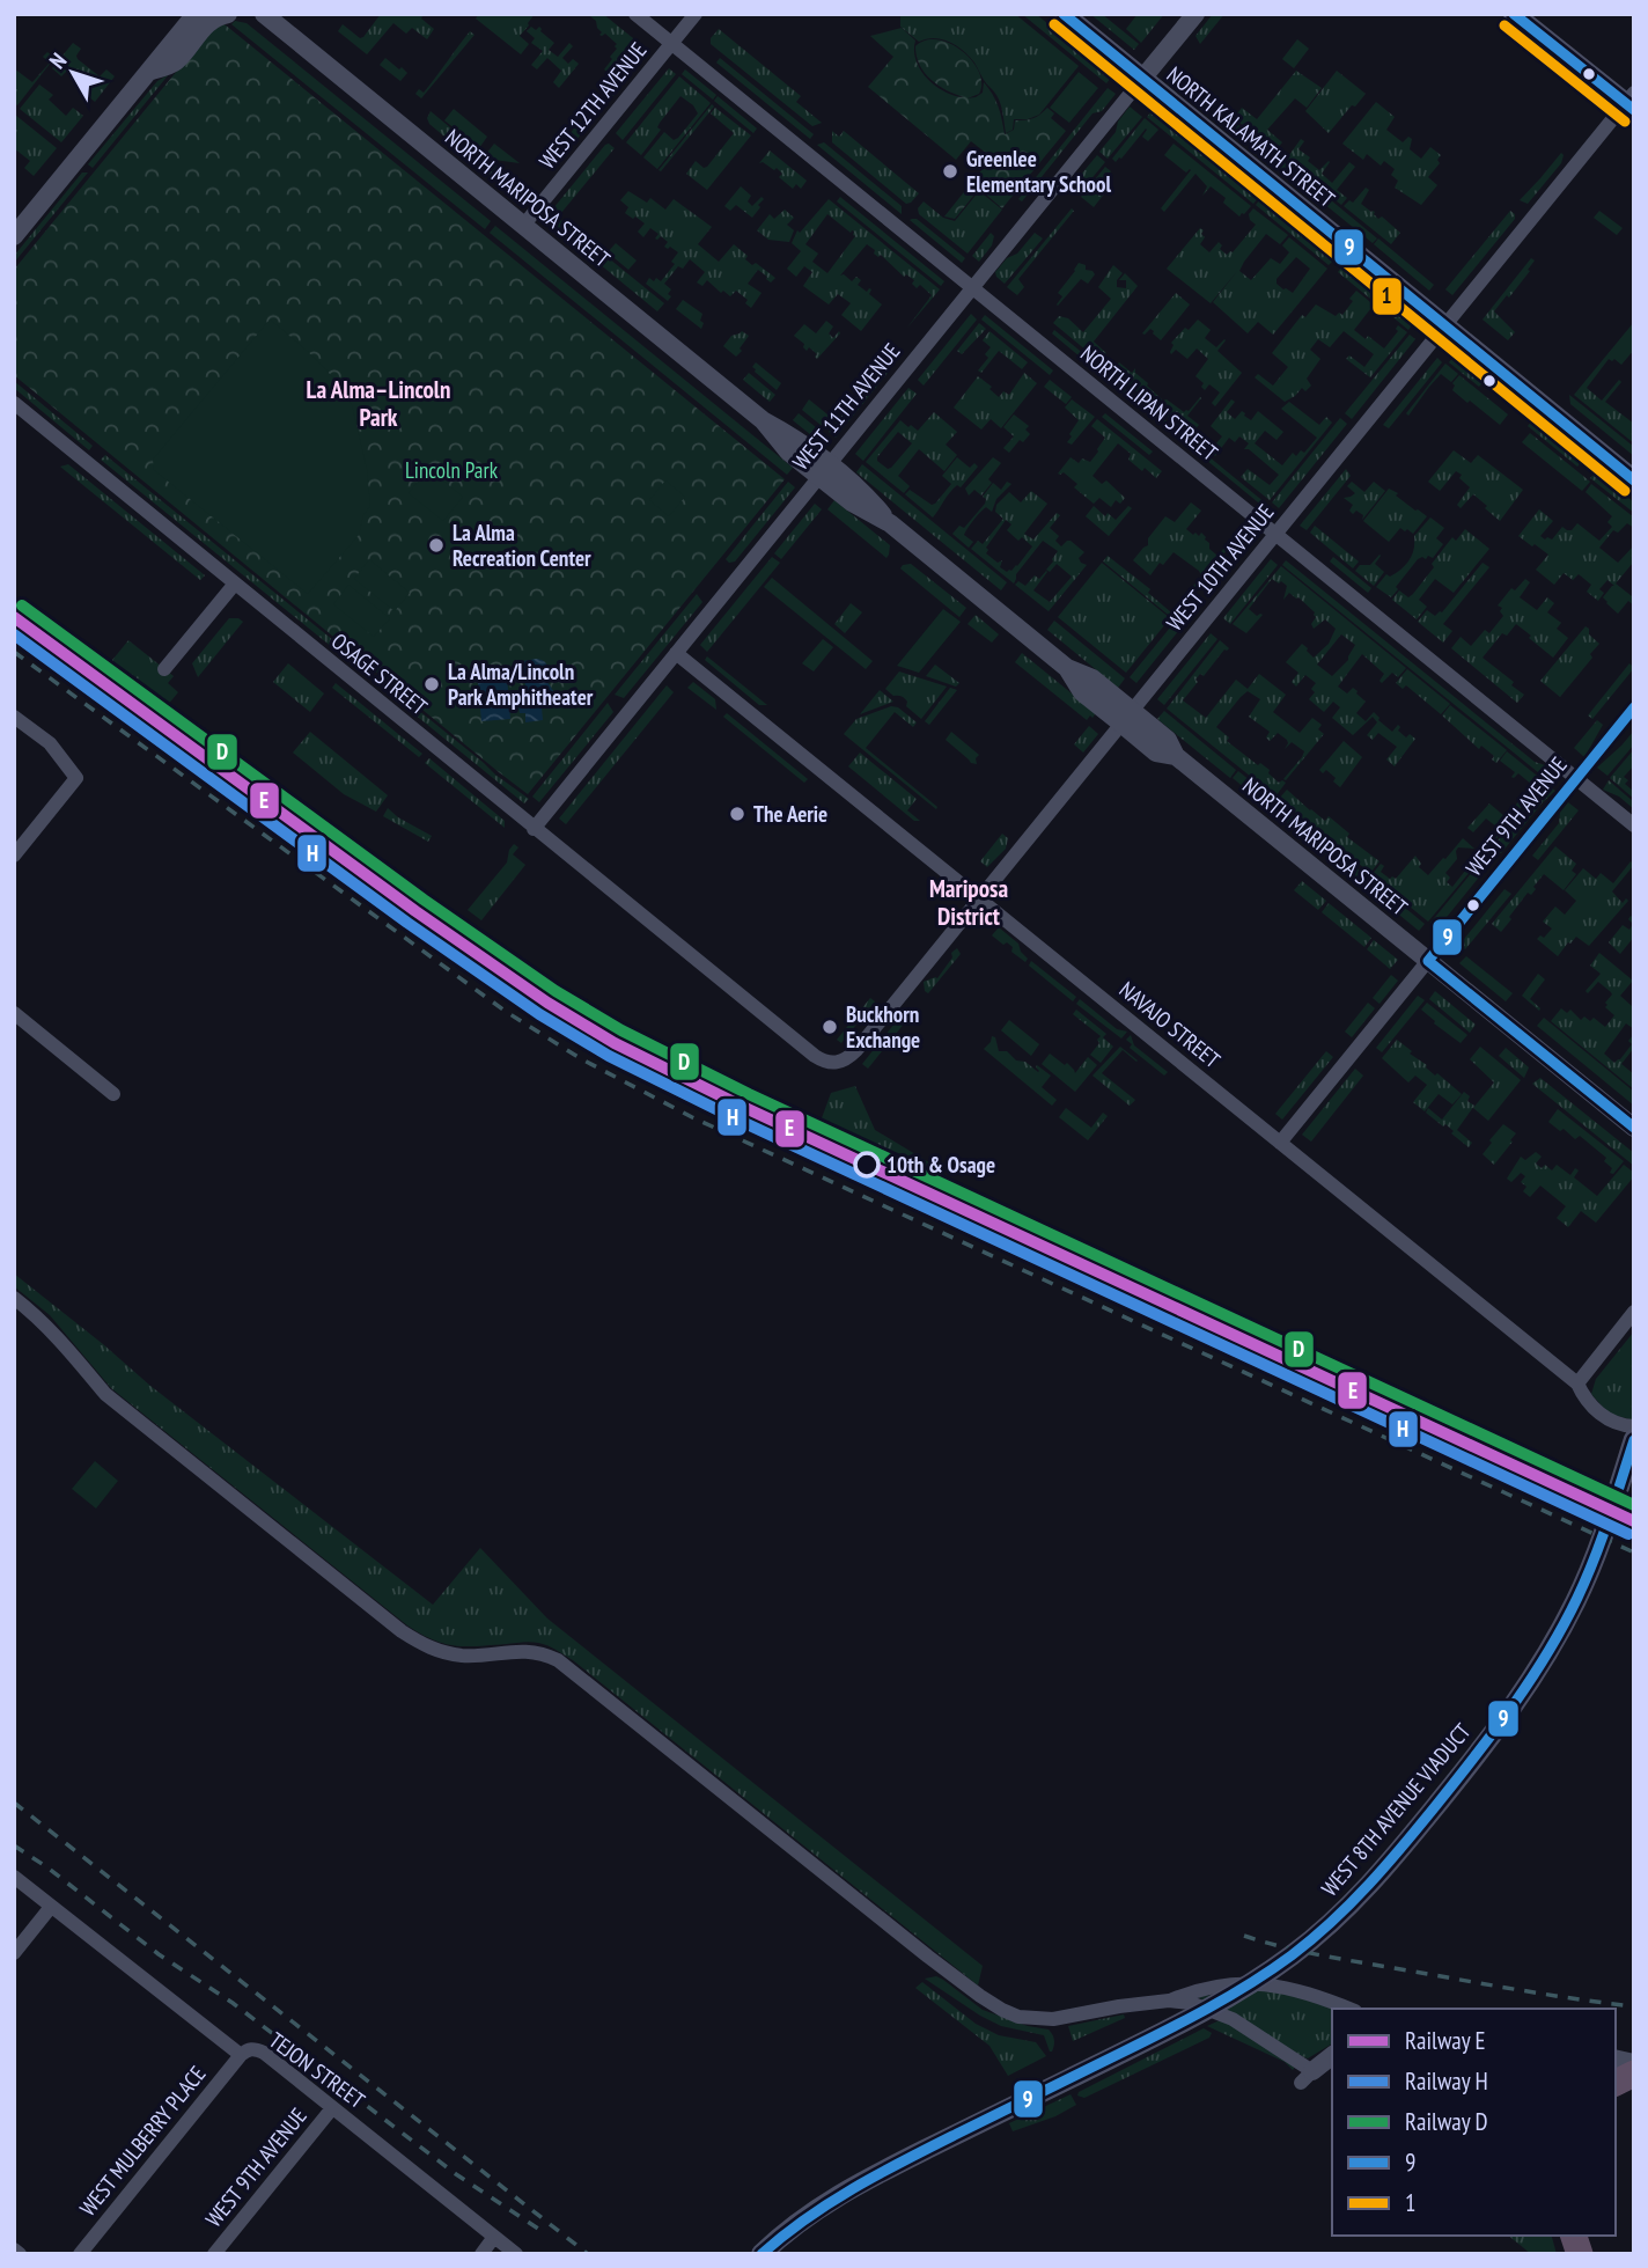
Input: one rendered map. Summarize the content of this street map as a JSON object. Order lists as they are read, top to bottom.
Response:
{
  "streets": {
    "main road": ["NORTH KALAMATH STREET", "WEST 8TH AVENUE VIADUCT"],
    "street": [
      "WEST 12TH AVENUE",
      "NORTH MARIPOSA STREET",
      "NORTH LIPAN STREET",
      "WEST 11TH AVENUE",
      "WEST 10TH AVENUE",
      "OSAGE STREET",
      "WEST 9TH AVENUE",
      "NAVAJO STREET",
      "TEJON STREET",
      "WEST MULBERRY PLACE"
    ]
  },
  "crossings": [
    ["WEST 12TH AVENUE", "NORTH MARIPOSA STREET"],
    ["WEST 12TH AVENUE", "NORTH LIPAN STREET"],
    ["NORTH KALAMATH STREET", "WEST 11TH AVENUE"],
    ["NORTH KALAMATH STREET", "WEST 10TH AVENUE"],
    ["NORTH MARIPOSA STREET", "WEST 11TH AVENUE"],
    ["NORTH MARIPOSA STREET", "WEST 10TH AVENUE"],
    ["NORTH MARIPOSA STREET", "WEST 9TH AVENUE"],
    ["NORTH LIPAN STREET", "WEST 11TH AVENUE"],
    ["NORTH LIPAN STREET", "WEST 10TH AVENUE"],
    ["NORTH LIPAN STREET", "WEST 9TH AVENUE"],
    ["WEST 11TH AVENUE", "OSAGE STREET"],
    ["WEST 11TH AVENUE", "NAVAJO STREET"],
    ["WEST 10TH AVENUE", "OSAGE STREET"],
    ["WEST 10TH AVENUE", "NAVAJO STREET"],
    ["WEST 9TH AVENUE", "NAVAJO STREET"],
    ["WEST 9TH AVENUE", "TEJON STREET"],
    ["TEJON STREET", "WEST MULBERRY PLACE"]
  ],
  "districts": ["La Alma–Lincoln Park", "Mariposa District"],
  "parks": ["Lincoln Park"],
  "places": [
    "Greenlee Elementary School",
    "La Alma Recreation Center",
    "La Alma/Lincoln Park Amphitheater",
    "The Aerie",
    "Buckhorn Exchange",
    "10th & Osage"
  ],
  "lines": [
    "transit line 9",
    "transit line 1",
    "rail line D",
    "rail line E",
    "rail line H"
  ],
  "legend": [
    "Railway E",
    "Railway H",
    "Railway D",
    "9",
    "1"
  ],
  "north": "top left"
}
